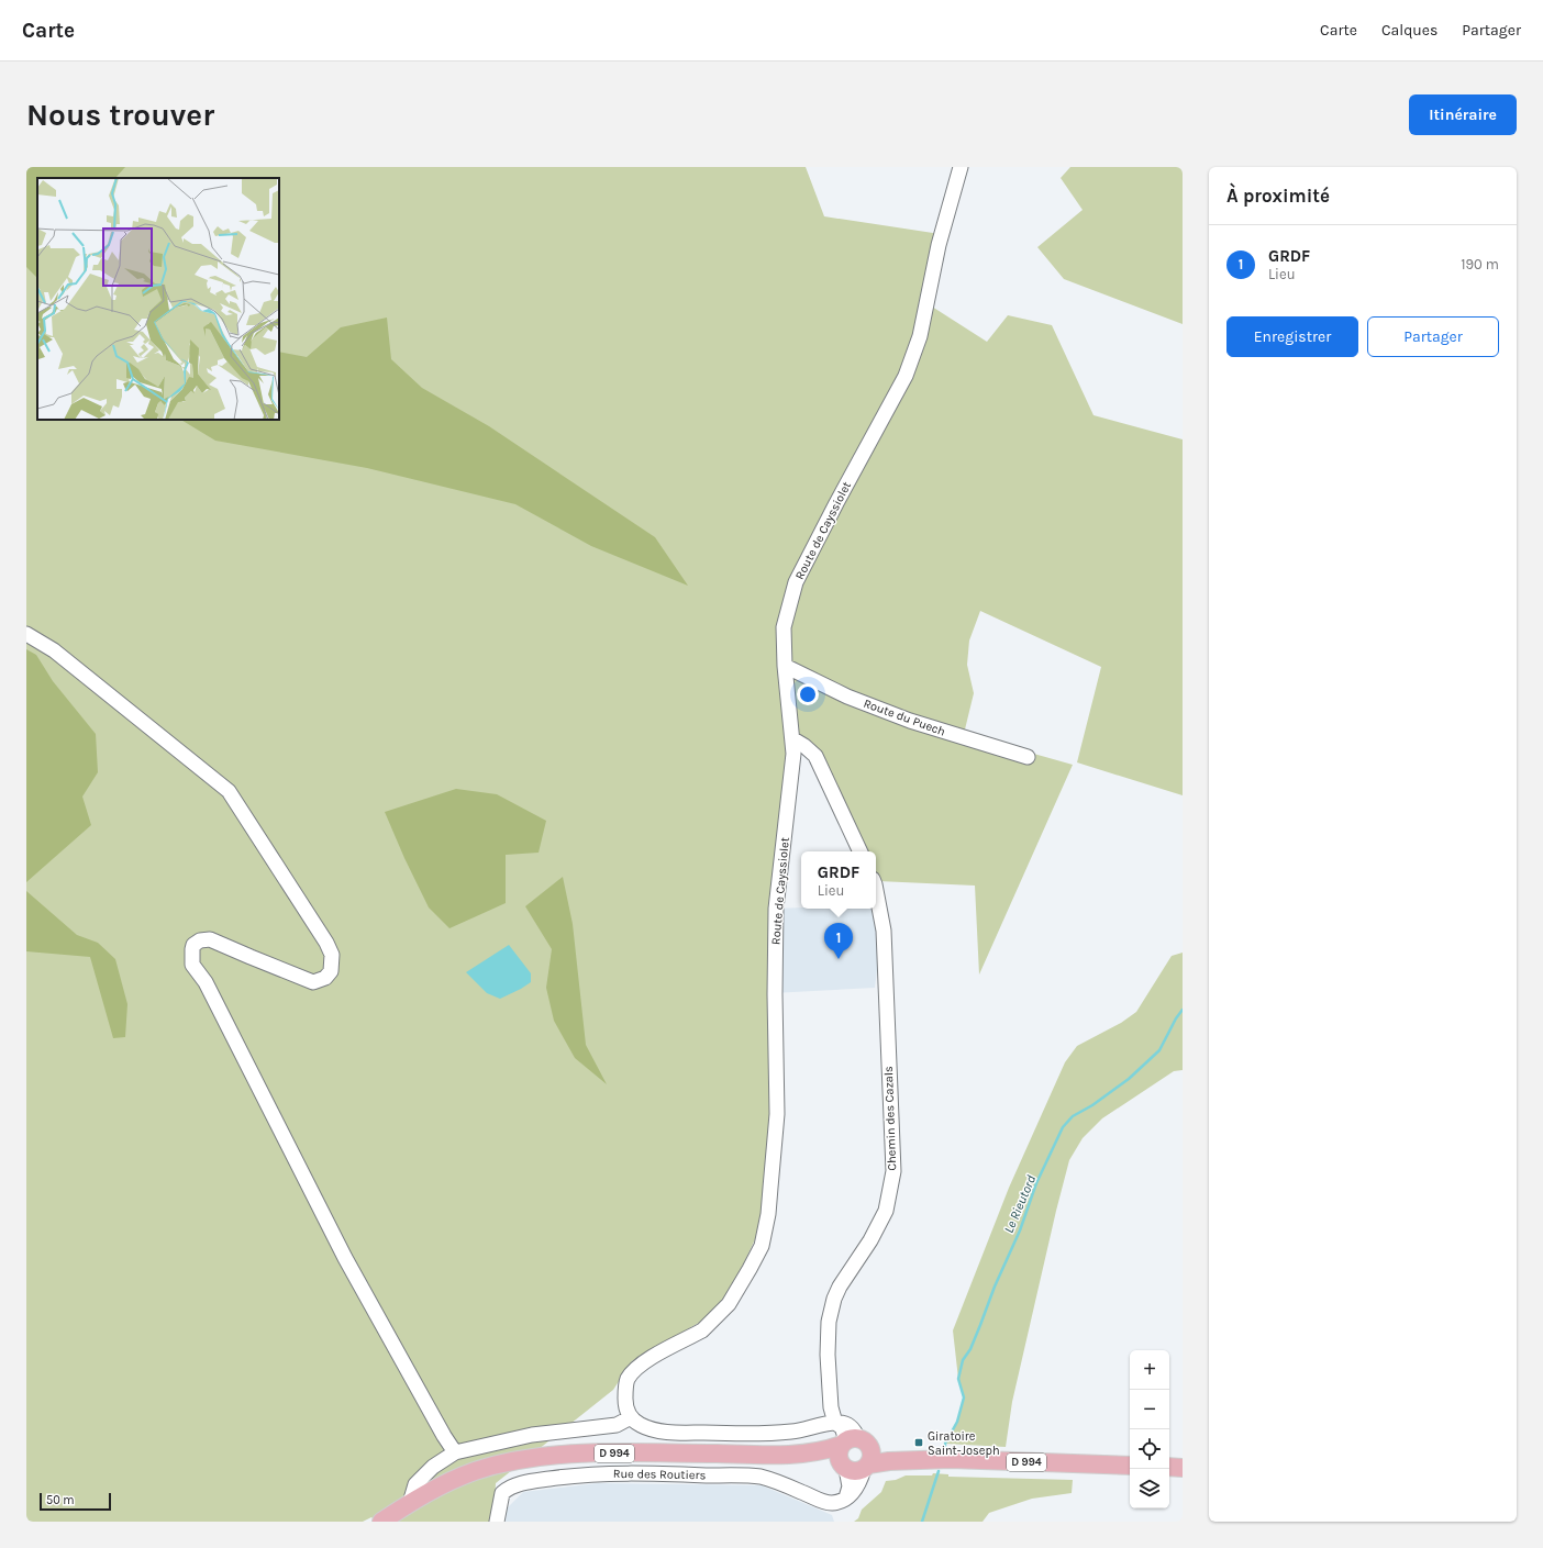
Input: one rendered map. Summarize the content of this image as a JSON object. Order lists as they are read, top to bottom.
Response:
{
  "streets": {
    "main road": ["D 994"],
    "street": [
      "Route de Cayssiolet",
      "Route du Puech",
      "Chemin des Cazals",
      "Rue des Routiers"
    ]
  },
  "crossings": [
    ["Route de Cayssiolet", "Route du Puech"],
    ["D 994", "Rue des Routiers"]
  ],
  "water": ["Le Rieutord"],
  "places": {
    "transit": ["Giratoire Saint-Joseph"]
  },
  "scale_bar": "50 m",
  "page": {
    "header": "Carte",
    "nav": ["Carte", "Calques", "Partager"],
    "buttons": [
      "Itinéraire",
      ["Enregistrer", "Partager"]
    ],
    "title": "Nous trouver",
    "heading": "À proximité",
    "list": [
      {
        "mark": "1",
        "name": "GRDF",
        "note": "Lieu",
        "value": "190 m"
      }
    ],
    "popup": ["GRDF", "Lieu"],
    "pins": "1",
    "map_buttons": ["+", "−"],
    "scale": "50 m"
  }
}
